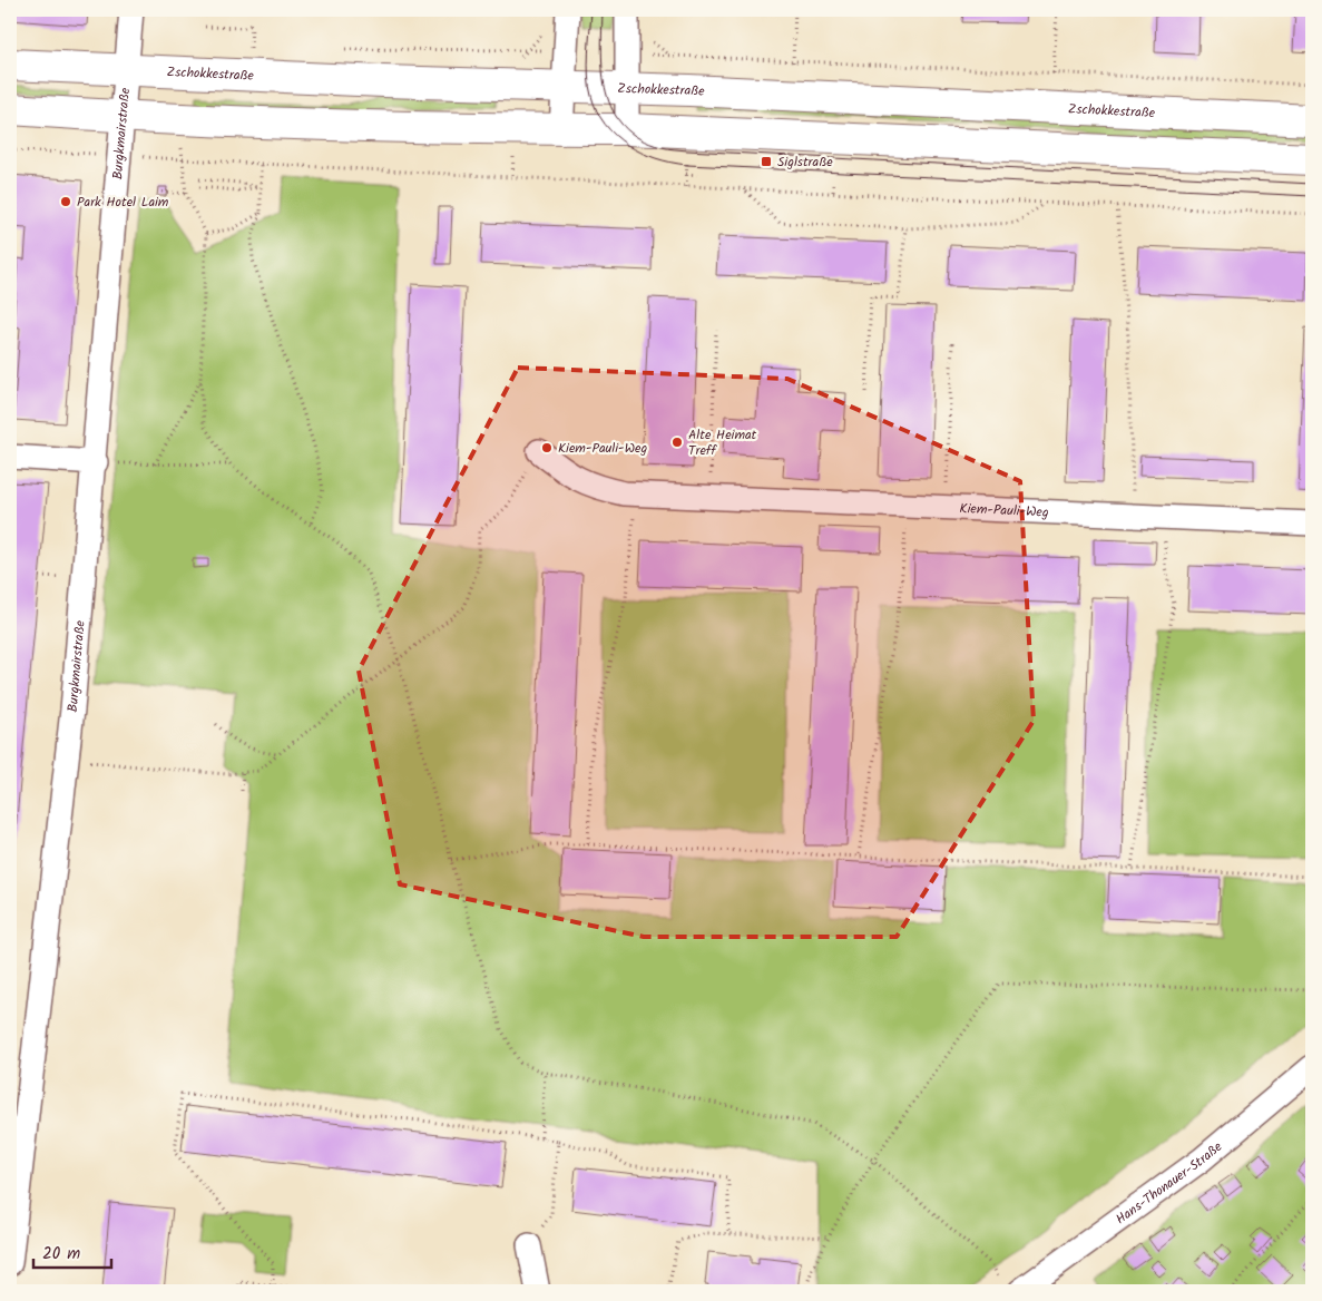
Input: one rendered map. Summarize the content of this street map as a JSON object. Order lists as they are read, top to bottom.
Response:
{
  "streets": {
    "main road": ["Zschokkestraße"],
    "street": ["Burgkmairstraße", "Kiem-Pauli-Weg", "Hans-Thonauer-Straße"]
  },
  "crossings": [
    ["Zschokkestraße", "Burgkmairstraße"]
  ],
  "places": {
    "transit": ["Siglstraße"],
    "other": ["Park Hotel Laim", "Alte Heimat Treff", "Kiem-Pauli-Weg"]
  },
  "scale_bar": "20 m"
}
